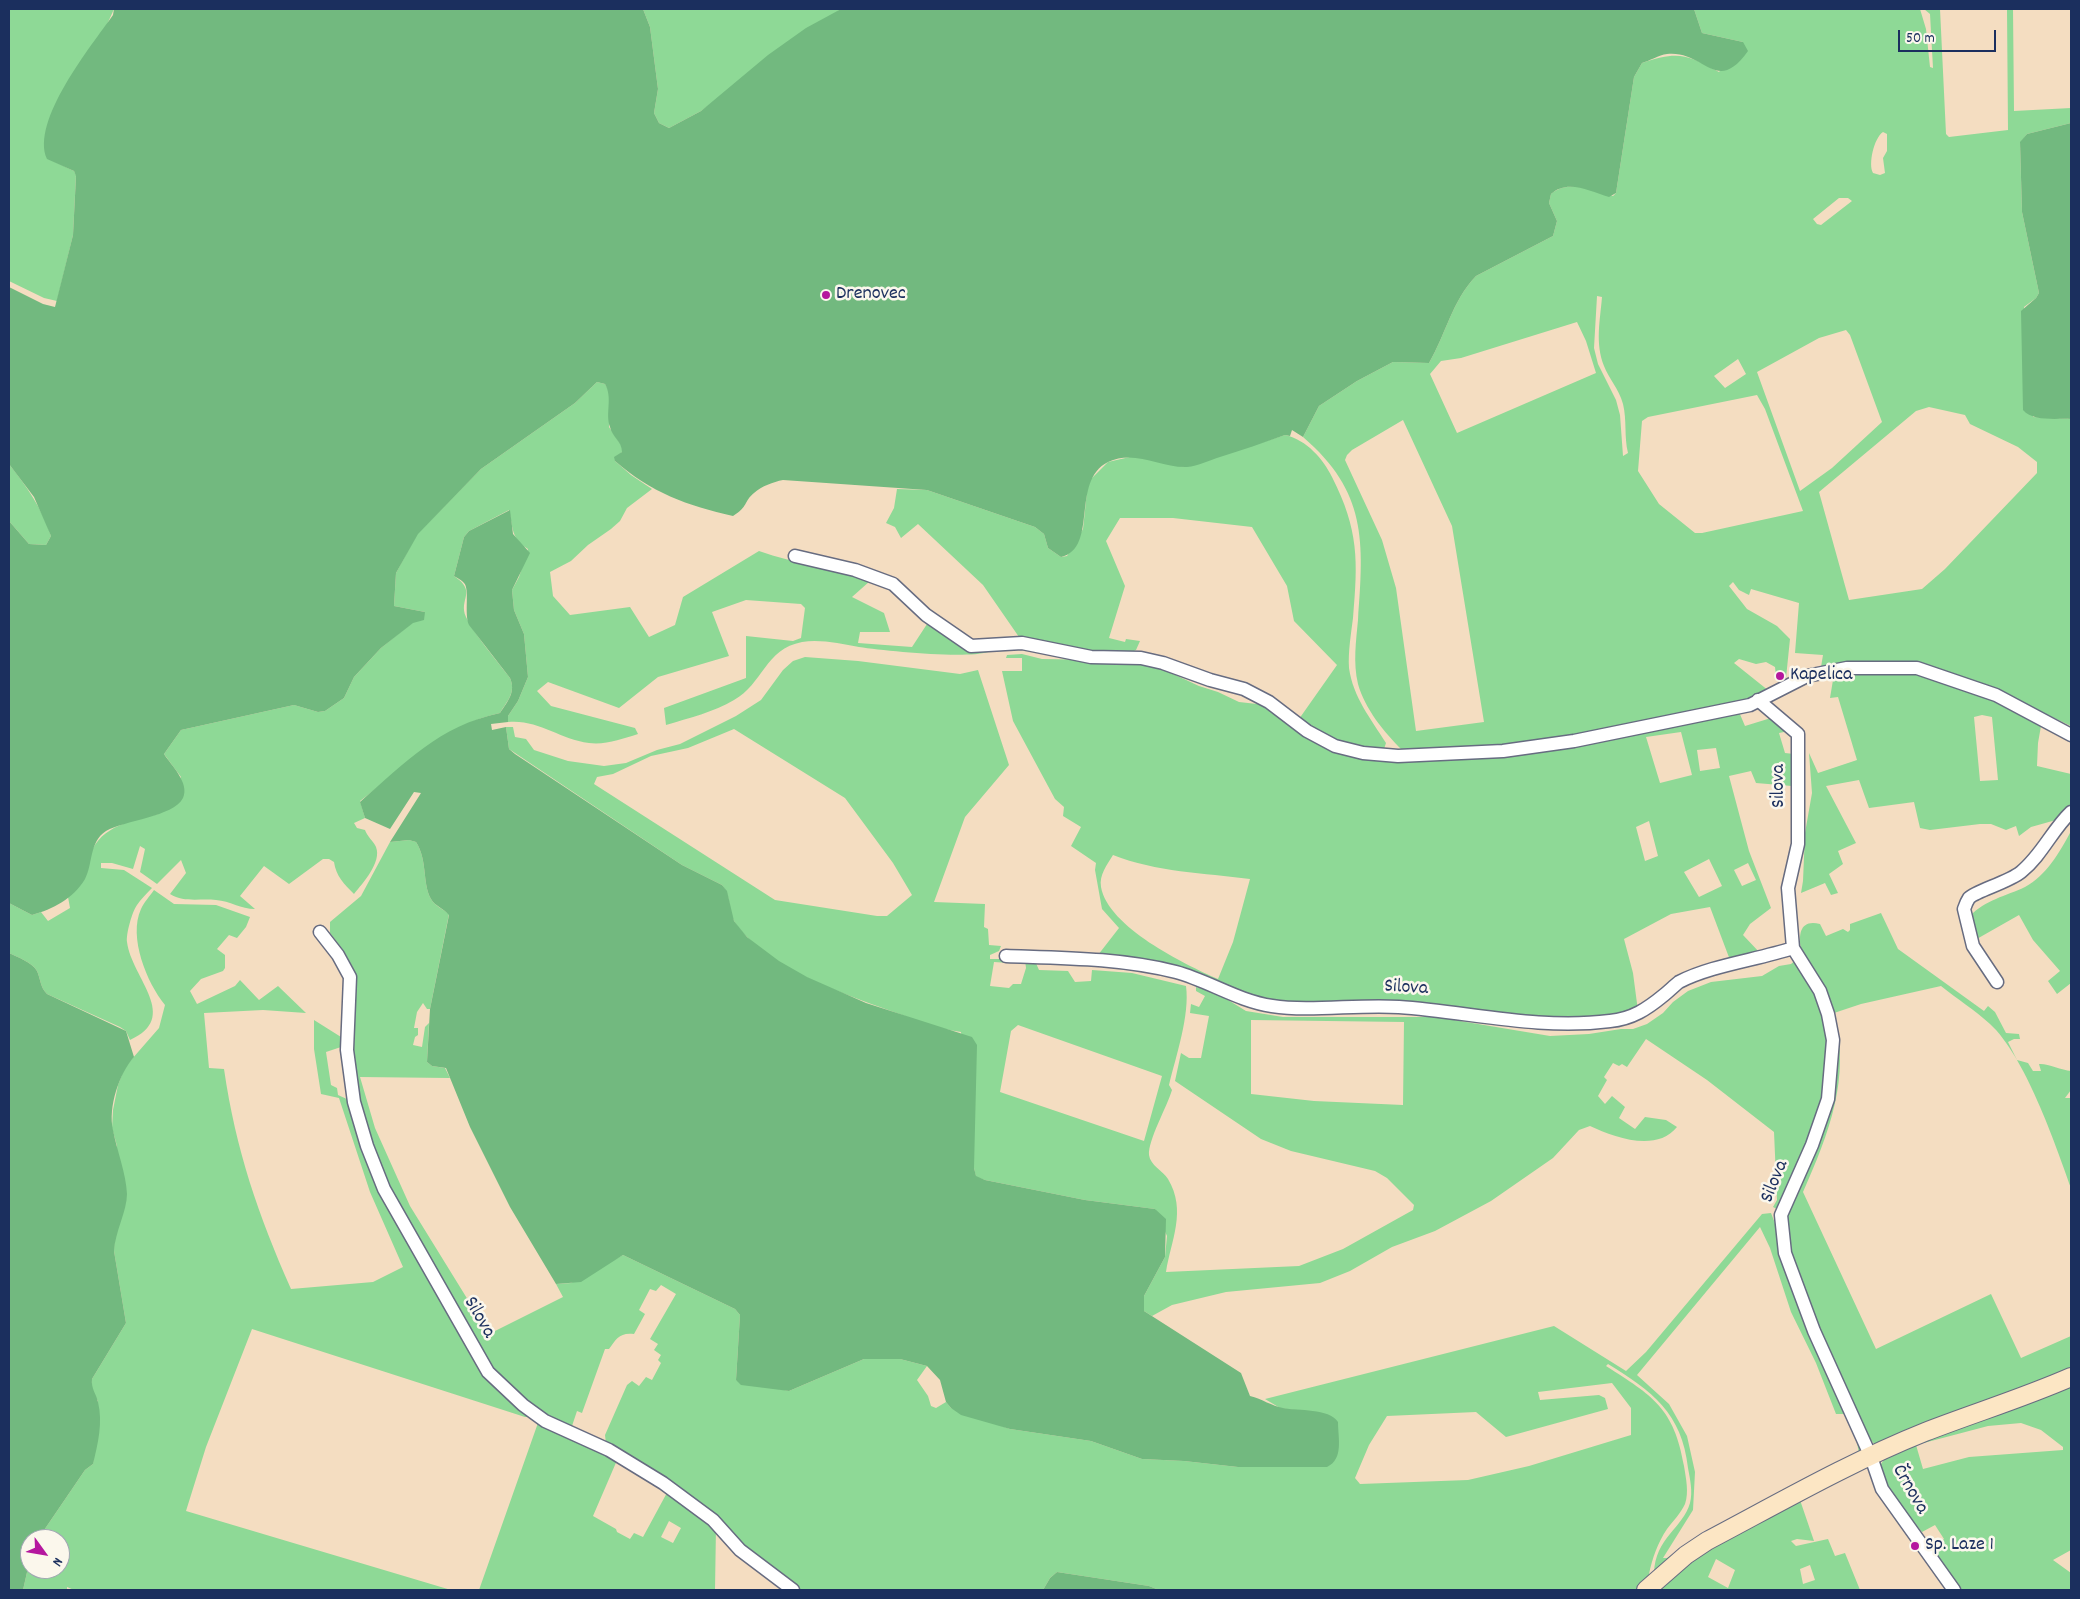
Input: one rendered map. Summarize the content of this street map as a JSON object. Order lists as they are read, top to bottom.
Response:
{
  "streets": {
    "street": ["Silova", "Črnova"]
  },
  "crossings": [
    ["Silova", "Črnova"]
  ],
  "places": ["Drenovec", "Kapelica", "Sp. Laze 1"],
  "scale_bar": "50 m",
  "north": "bottom right"
}
